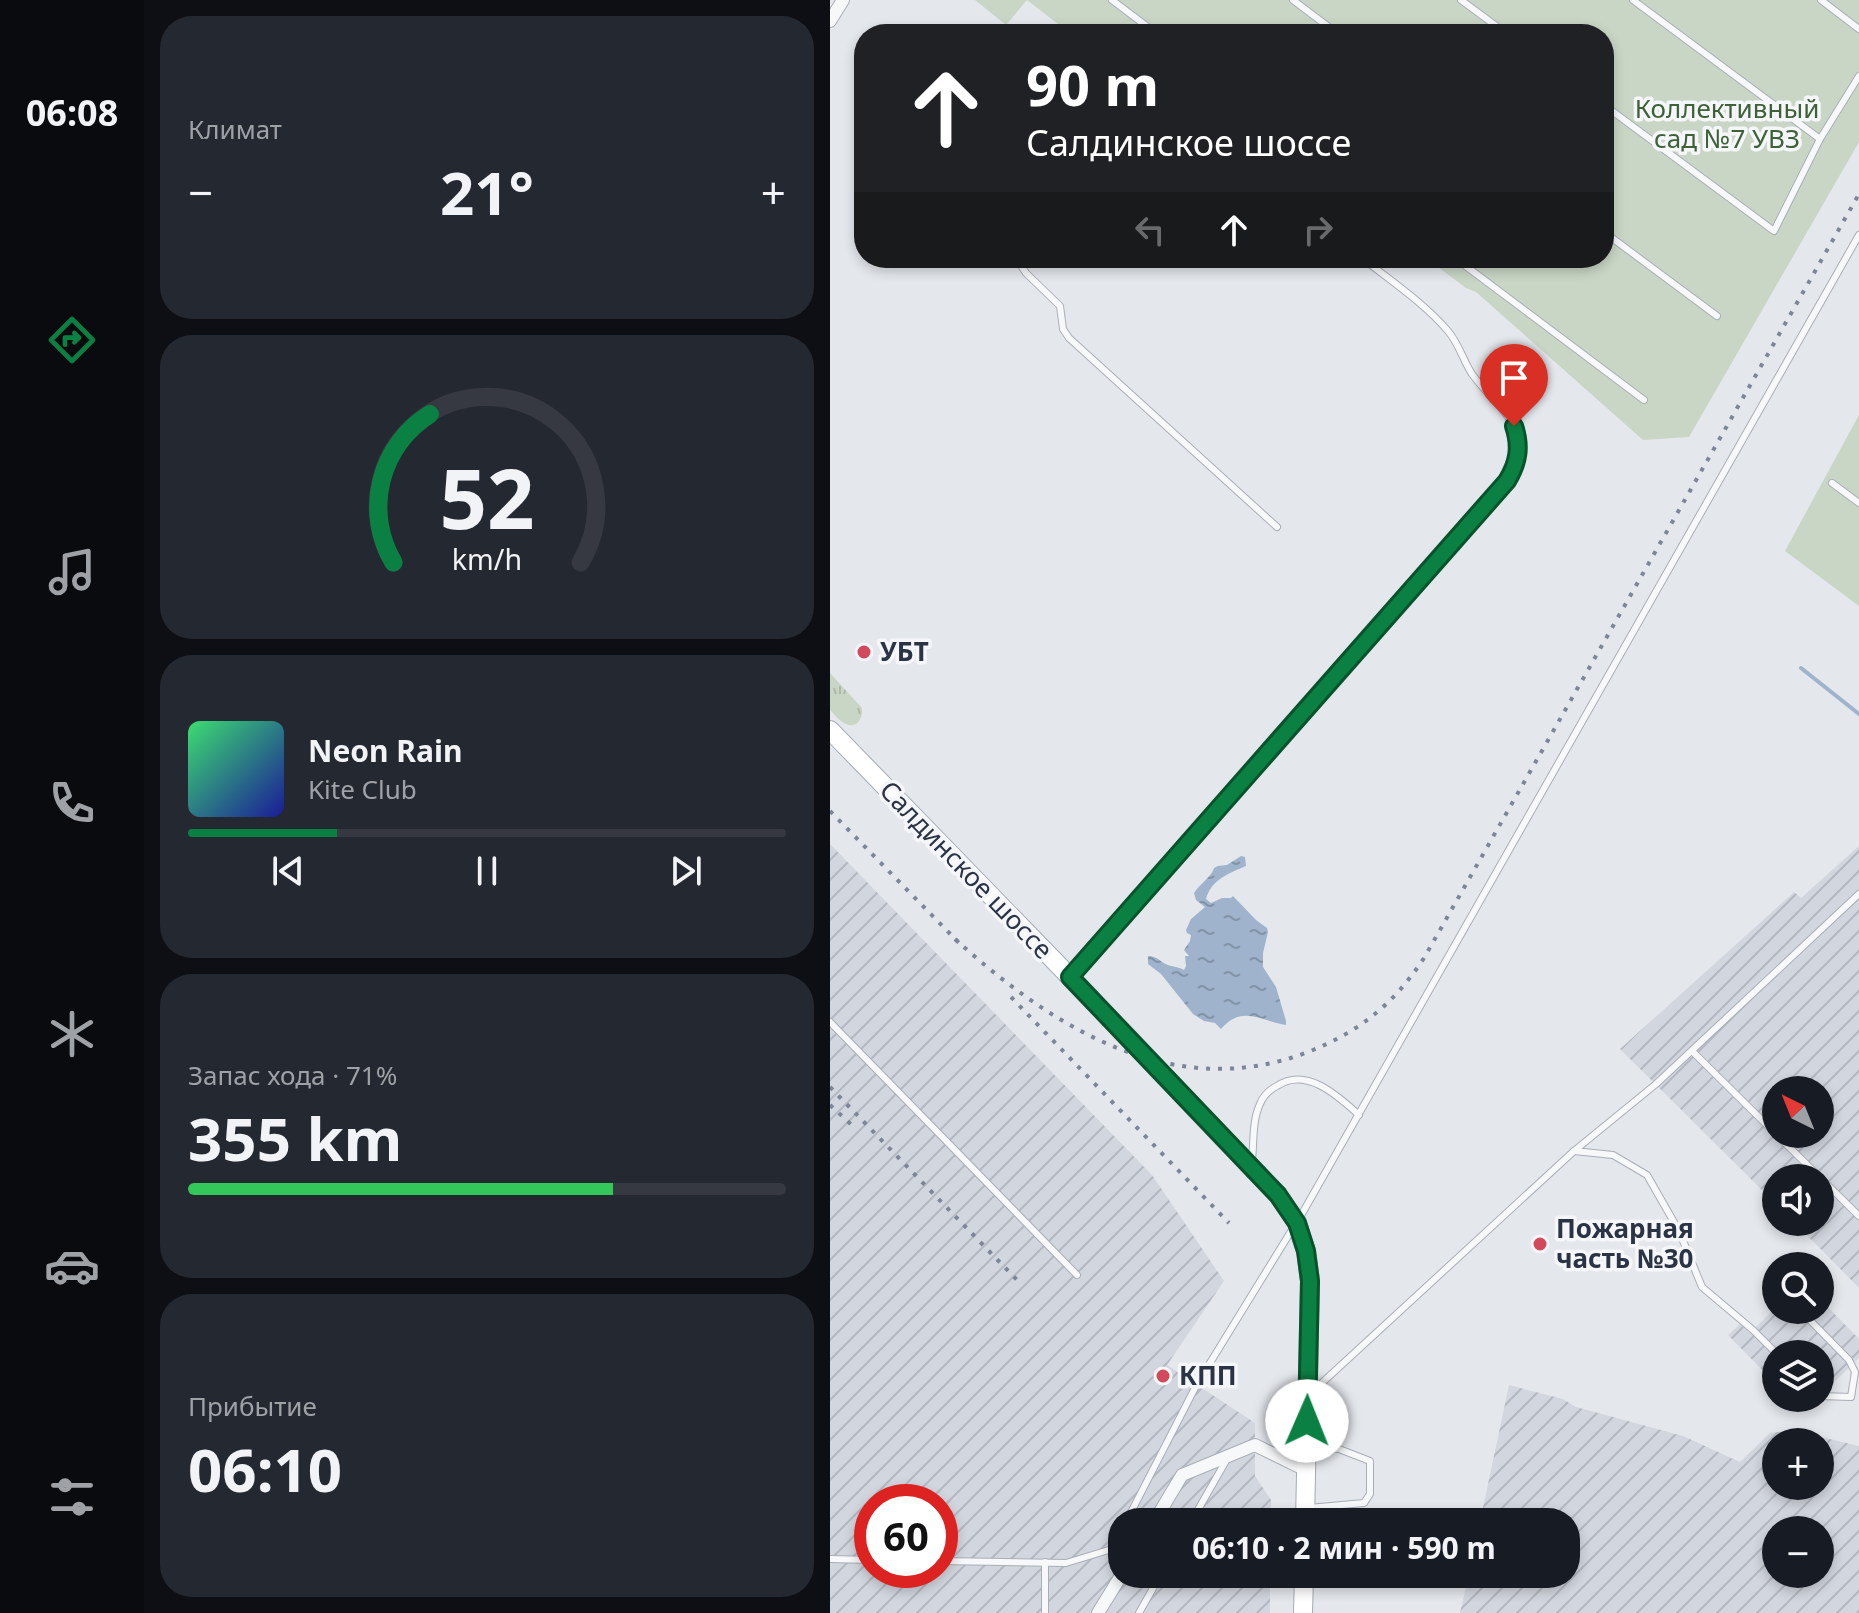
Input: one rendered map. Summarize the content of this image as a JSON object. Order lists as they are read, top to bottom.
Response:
{
  "streets": {
    "main road": ["Салдинское шоссе"]
  },
  "parks": ["Коллективный сад №7 УВЗ"],
  "places": ["УБТ", "Пожарная часть №30", "КПП"],
  "north": "top left",
  "page": {
    "tabs": "06:08",
    "tile": [
      "Климат",
      ["Запас хода · 71%", "355 km"],
      ["Прибытие", "06:10"]
    ],
    "turn": ["90 m", "Салдинское шоссе"],
    "heat": ["−", "21°", "+"],
    "song": ["Neon Rain", "Kite Club"],
    "map_buttons": ["+", "−"],
    "limit": "60",
    "trip": "06:10 · 2 мин · 590 m",
    "gauge": ["52", "km/h"]
  }
}
